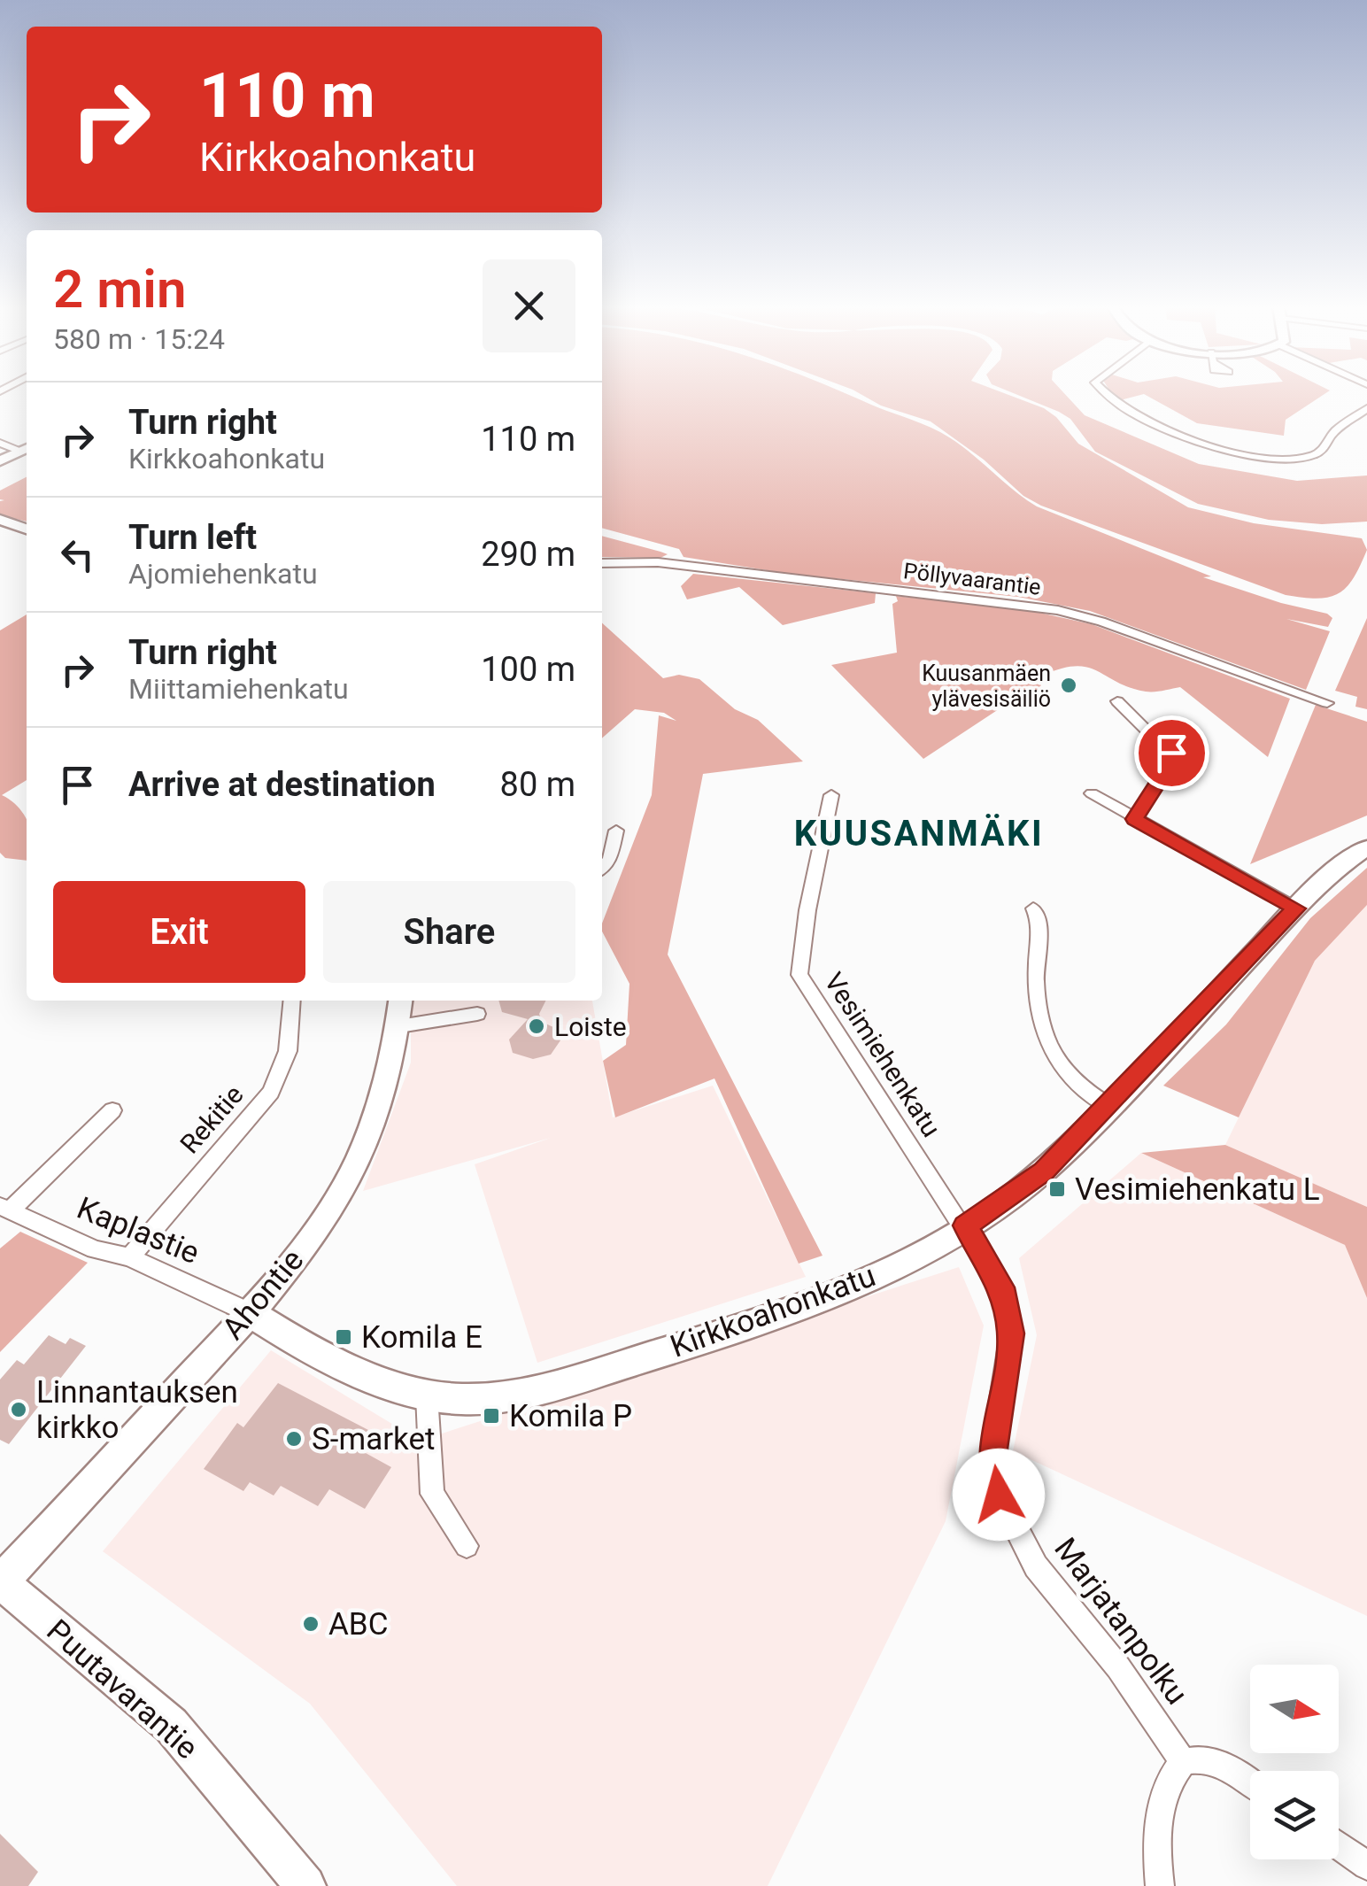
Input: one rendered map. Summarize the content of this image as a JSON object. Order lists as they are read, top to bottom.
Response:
{
  "streets": {
    "street": [
      "Pöllyvaarantie",
      "Vesimiehenkatu",
      "Rekitie",
      "Kaplastie",
      "Ahontie",
      "Kirkkoahonkatu",
      "Marjatanpolku",
      "Puutavarantie"
    ]
  },
  "crossings": [
    ["Vesimiehenkatu", "Kirkkoahonkatu"],
    ["Vesimiehenkatu", "Marjatanpolku"],
    ["Rekitie", "Kaplastie"],
    ["Kaplastie", "Ahontie"],
    ["Kaplastie", "Kirkkoahonkatu"],
    ["Ahontie", "Kirkkoahonkatu"],
    ["Ahontie", "Puutavarantie"],
    ["Kirkkoahonkatu", "Marjatanpolku"]
  ],
  "districts": ["KUUSANMÄKI"],
  "places": {
    "other": [
      "Kuusanmäen ylävesisäiliö",
      "Loiste",
      "Linnantauksen kirkko",
      "S-market",
      "ABC"
    ],
    "transit": ["Vesimiehenkatu L", "Komila E", "Komila P"]
  },
  "north": "right",
  "page": {
    "turn": ["110 m", "Kirkkoahonkatu"],
    "heading": ["2 min", "580 m · 15:24"],
    "list": [
      {
        "name": "Turn right",
        "note": "Kirkkoahonkatu",
        "value": "110 m"
      },
      {
        "name": "Turn left",
        "note": "Ajomiehenkatu",
        "value": "290 m"
      },
      {
        "name": "Turn right",
        "note": "Miittamiehenkatu",
        "value": "100 m"
      },
      {
        "name": "Arrive at destination",
        "value": "80 m"
      }
    ],
    "buttons": ["Exit", "Share"]
  }
}
